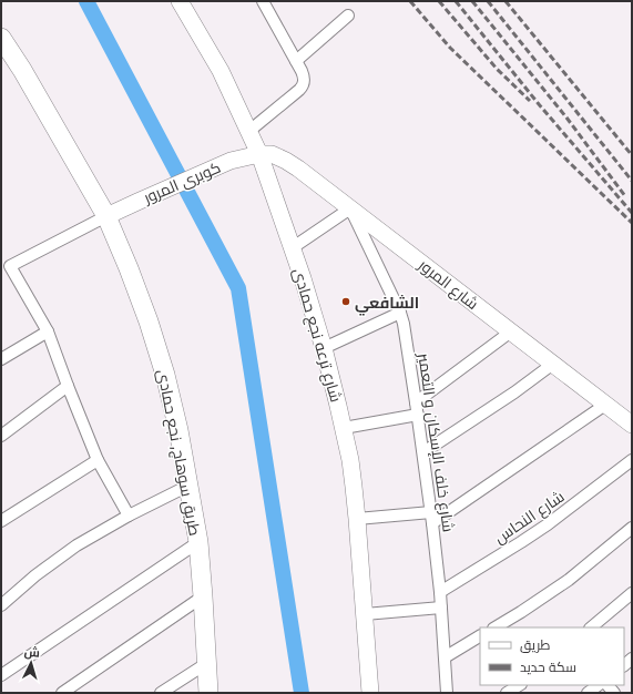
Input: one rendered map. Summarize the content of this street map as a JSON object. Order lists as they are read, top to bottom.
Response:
{
  "streets": {
    "main road": ["طريق سوهاج, نجع حمادى"],
    "street": [
      "كوبرى المرور",
      "شارع المرور",
      "شارع ترعه نجع حمادى",
      "شارع خلف الإسكان و التعمير",
      "شارع النحاس"
    ]
  },
  "crossings": [
    ["كوبرى المرور", "شارع المرور"],
    ["كوبرى المرور", "شارع ترعه نجع حمادى"],
    ["كوبرى المرور", "طريق سوهاج, نجع حمادى"],
    ["شارع المرور", "شارع ترعه نجع حمادى"],
    ["شارع المرور", "شارع خلف الإسكان و التعمير"],
    ["شارع خلف الإسكان و التعمير", "شارع النحاس"]
  ],
  "places": ["الشافعي"],
  "legend": ["طريق", "سكة حديد"],
  "north": "top"
}
